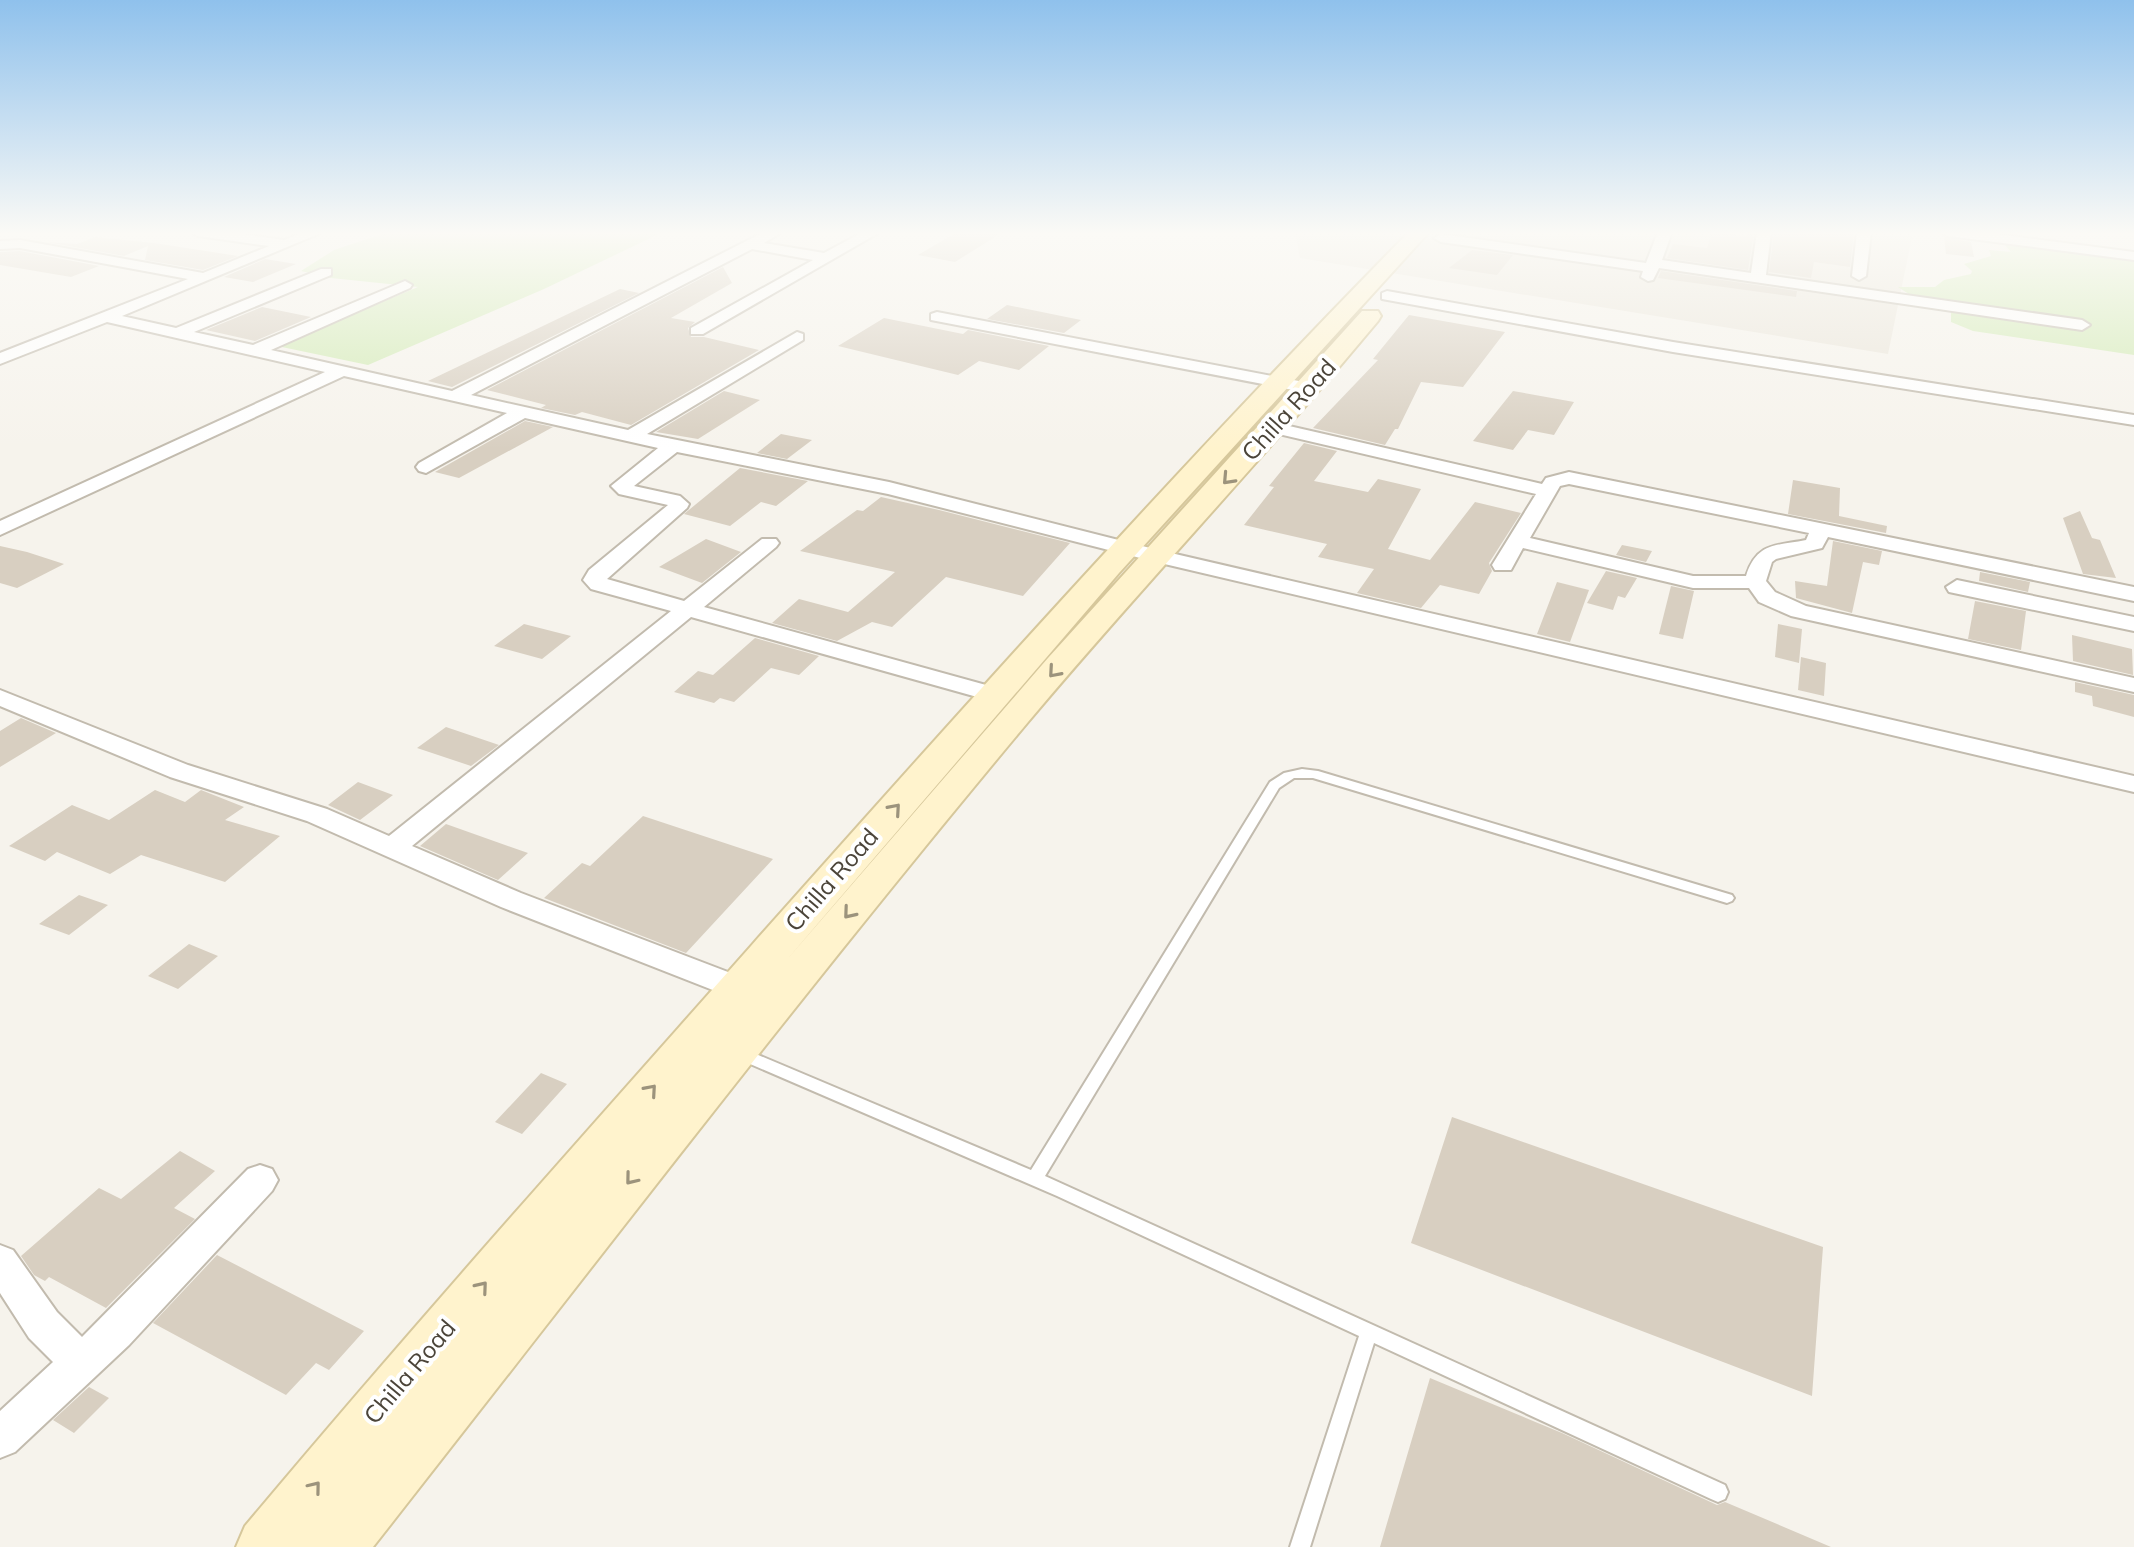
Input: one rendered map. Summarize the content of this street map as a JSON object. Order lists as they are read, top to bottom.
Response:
{
  "streets": {
    "main road": ["Chilla Road"]
  }
}
